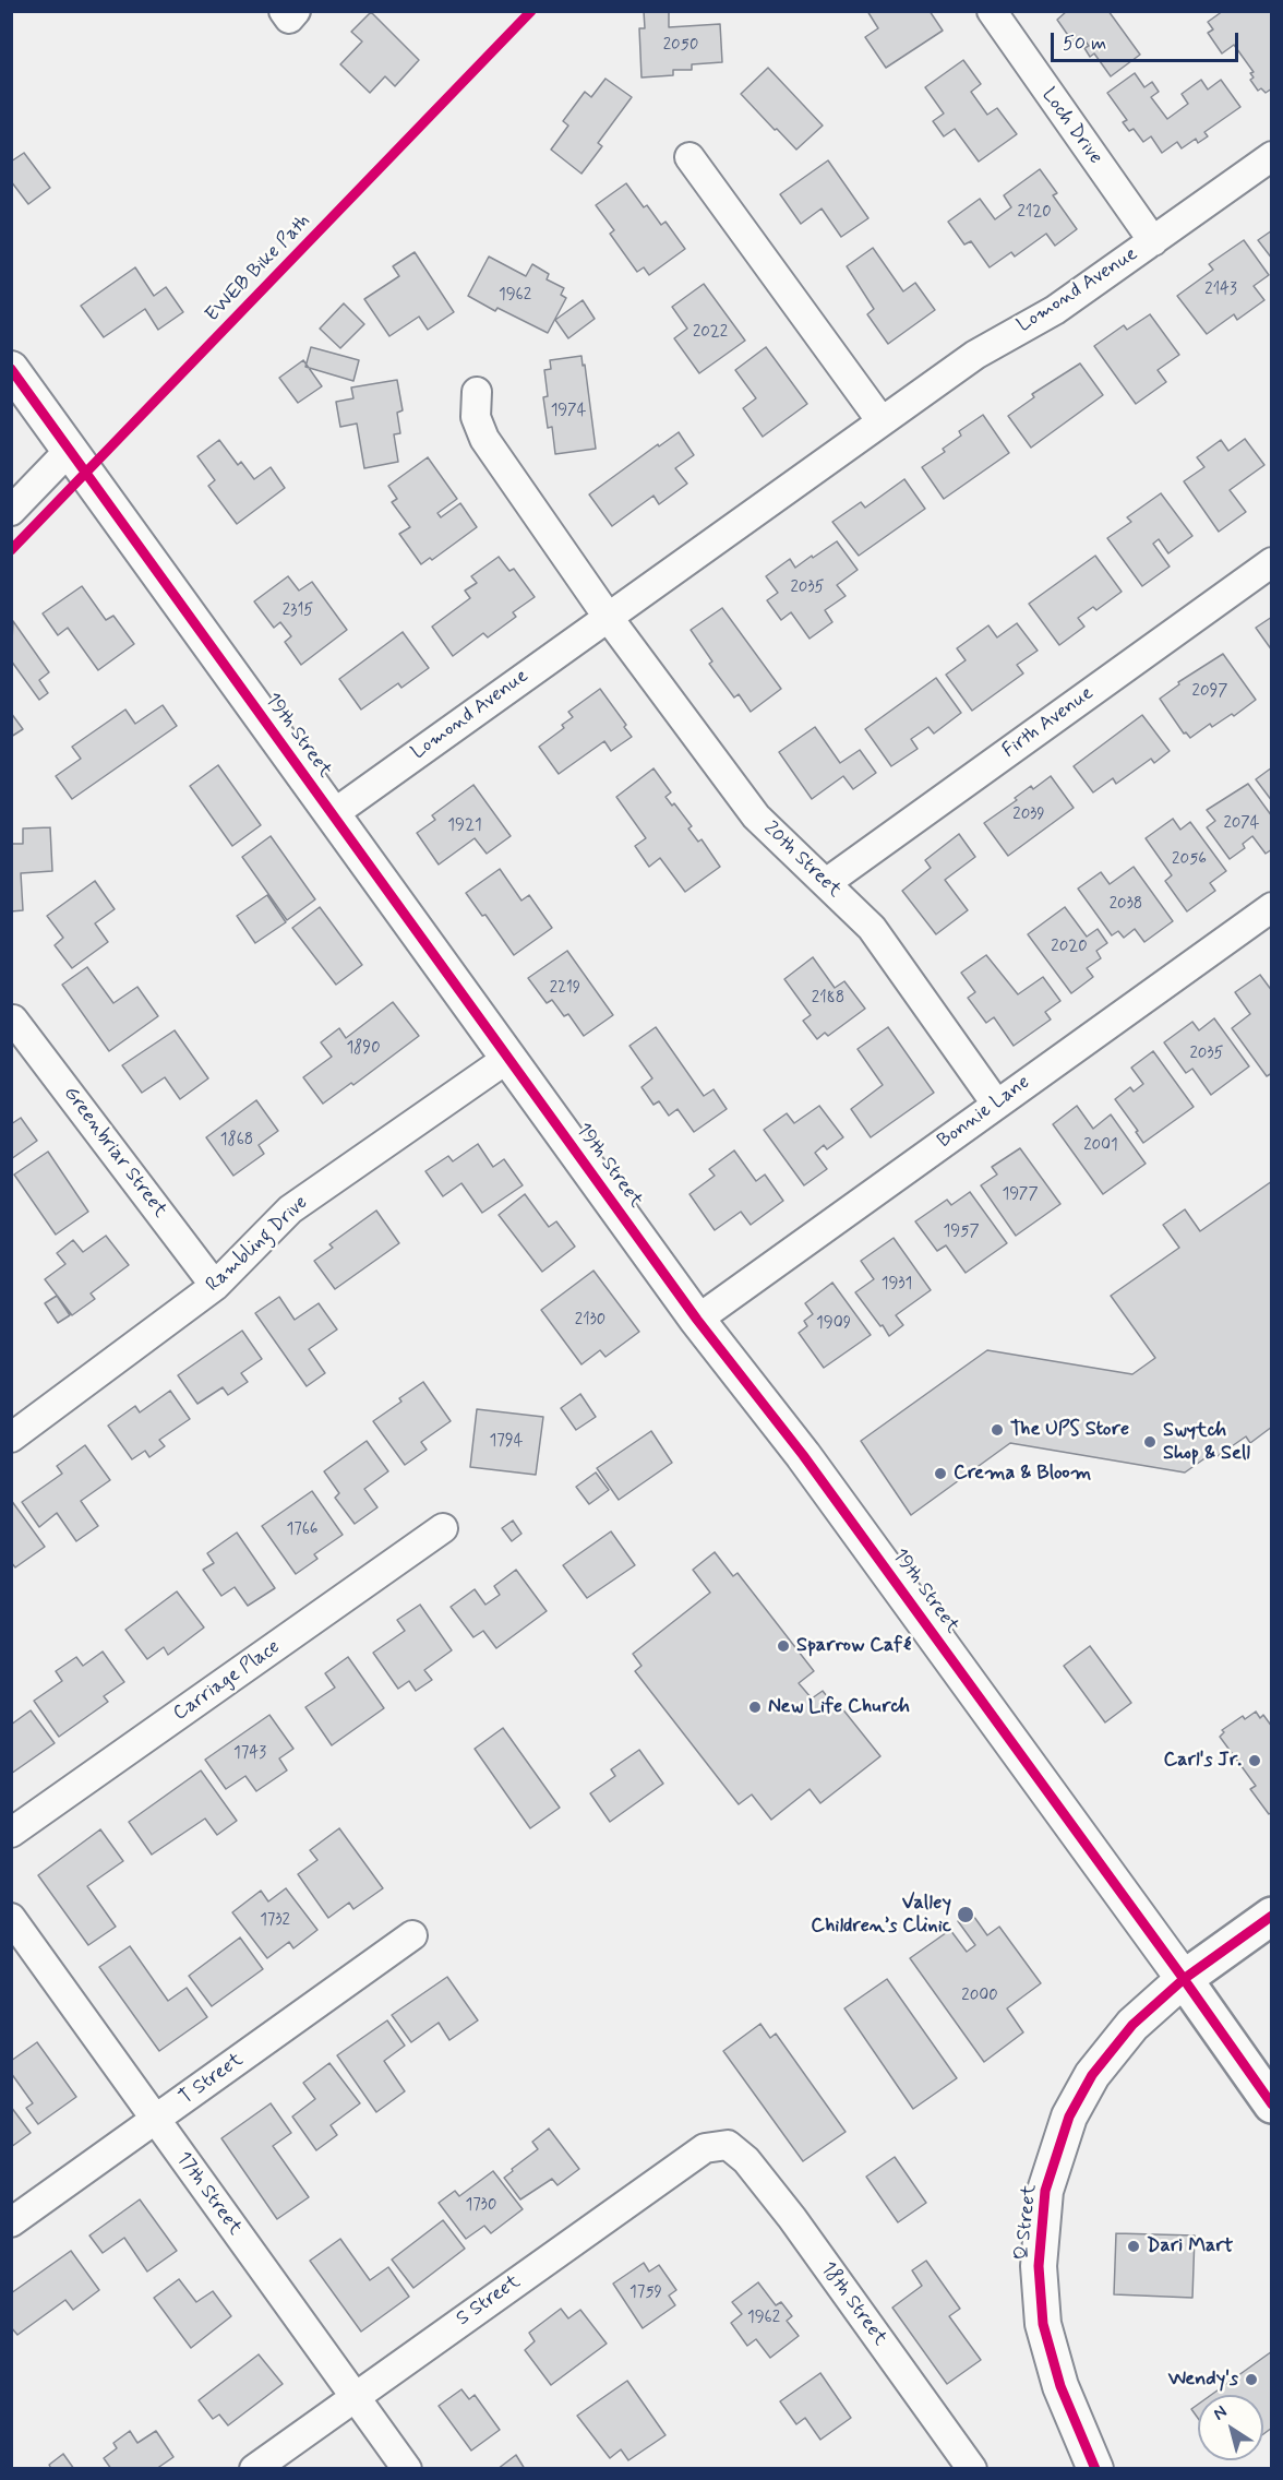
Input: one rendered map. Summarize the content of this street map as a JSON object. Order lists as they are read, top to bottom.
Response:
{
  "streets": {
    "street": [
      "Loch Drive",
      "Lomond Avenue",
      "Firth Avenue",
      "19th Street",
      "20th Street",
      "Bonnie Lane",
      "Greenbriar Street",
      "Rambling Drive",
      "Carriage Place",
      "T Street",
      "17th Street",
      "Q Street",
      "S Street",
      "18th Street"
    ],
    "cycle path": ["EWEB Bike Path"]
  },
  "crossings": [
    ["Loch Drive", "Lomond Avenue"],
    ["Lomond Avenue", "19th Street"],
    ["Lomond Avenue", "20th Street"],
    ["Firth Avenue", "20th Street"],
    ["19th Street", "Bonnie Lane"],
    ["19th Street", "Rambling Drive"],
    ["19th Street", "Q Street"],
    ["20th Street", "Bonnie Lane"],
    ["Greenbriar Street", "Rambling Drive"],
    ["T Street", "17th Street"],
    ["17th Street", "S Street"],
    ["S Street", "18th Street"]
  ],
  "places": [
    "The UPS Store",
    "Swytch Shop & Sell",
    "Crema & Bloom",
    "Sparrow Café",
    "New Life Church",
    "Carl's Jr.",
    "Valley Children’s Clinic",
    "Dari Mart",
    "Wendy's"
  ],
  "house_numbers": [
    "2050",
    "2120",
    "2143",
    "1962",
    "2022",
    "1974",
    "2035",
    "2315",
    "2097",
    "2039",
    "2074",
    "1921",
    "2056",
    "2038",
    "2020",
    "2219",
    "2188",
    "1890",
    "2035",
    "1868",
    "2001",
    "1977",
    "1957",
    "1931",
    "2130",
    "1909",
    "1794",
    "1766",
    "1743",
    "1732",
    "2000",
    "1730",
    "1759",
    "1962"
  ],
  "scale_bar": "50 m",
  "north": "top left"
}
